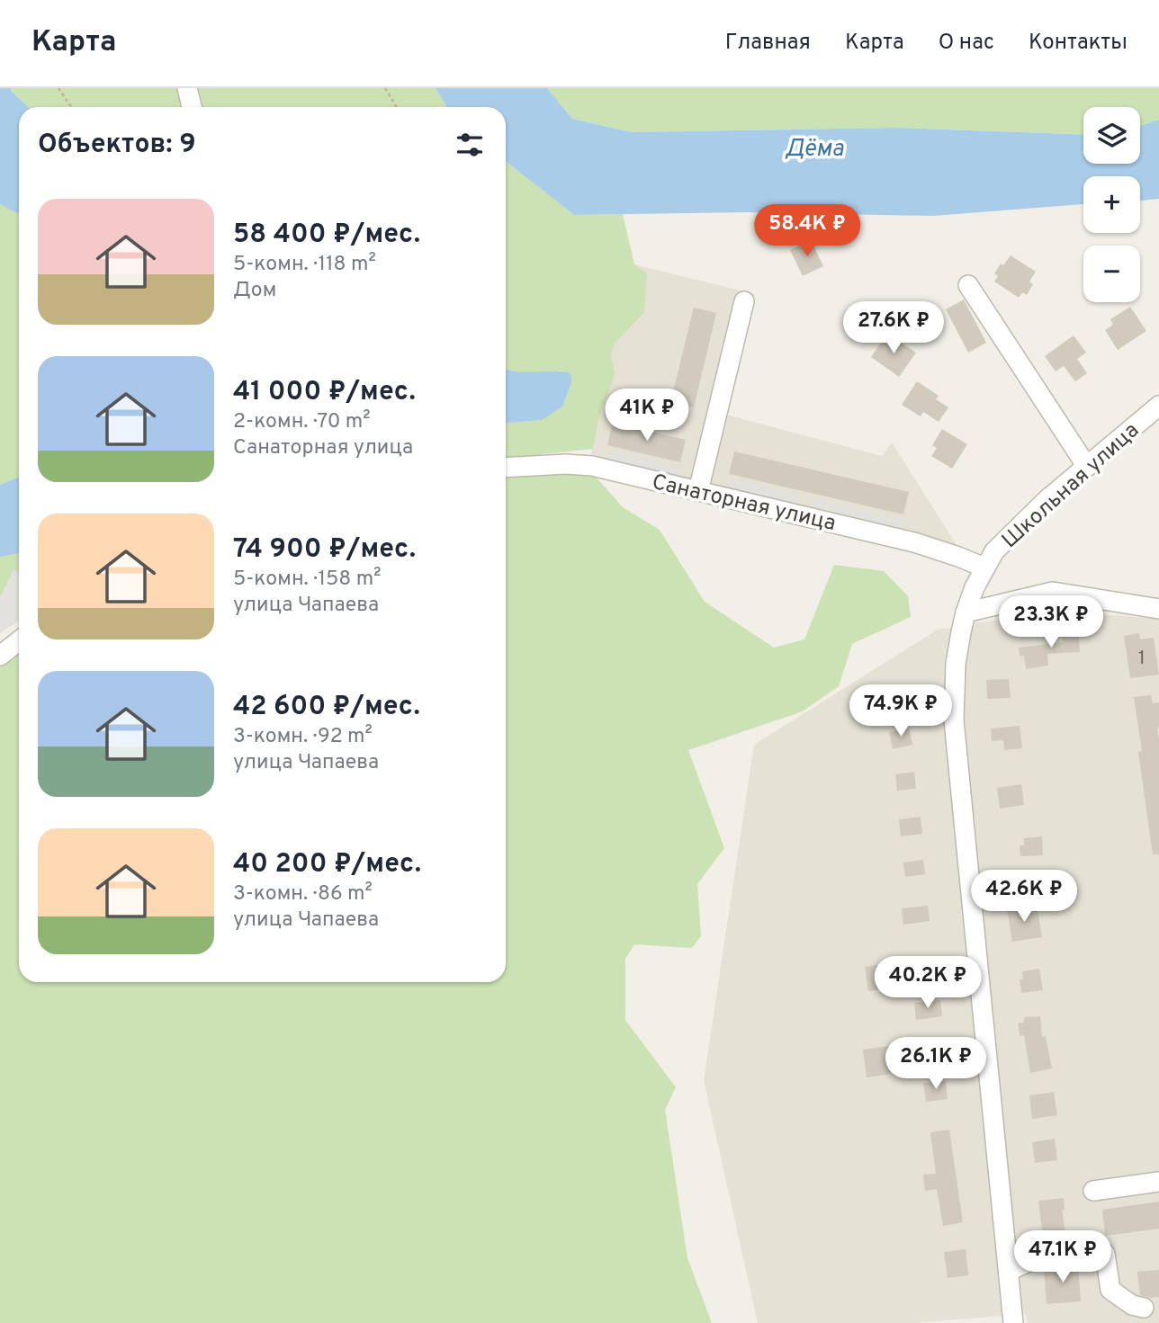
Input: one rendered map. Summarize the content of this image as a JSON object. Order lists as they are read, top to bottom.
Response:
{
  "streets": {
    "street": ["Школьная улица", "Санаторная улица"]
  },
  "crossings": [
    ["Школьная улица", "Санаторная улица"]
  ],
  "water": ["Дёма"],
  "house_numbers": ["1"],
  "page": {
    "header": "Карта",
    "nav": [
      "Главная",
      "Карта",
      "О нас",
      "Контакты"
    ],
    "map_buttons": ["+", "−"],
    "heading": "Объектов: 9",
    "list": [
      {
        "name": "58 400 ₽/мес.",
        "note": "5-комн. · 118 m² · Дом"
      },
      {
        "name": "41 000 ₽/мес.",
        "note": "2-комн. · 70 m² · Санаторная улица"
      },
      {
        "name": "74 900 ₽/мес.",
        "note": "5-комн. · 158 m² · улица Чапаева"
      },
      {
        "name": "42 600 ₽/мес.",
        "note": "3-комн. · 92 m² · улица Чапаева"
      },
      {
        "name": "40 200 ₽/мес.",
        "note": "3-комн. · 86 m² · улица Чапаева"
      }
    ],
    "price": [
      "58.4K ₽",
      "27.6K ₽",
      "41K ₽",
      "23.3K ₽",
      "74.9K ₽",
      "42.6K ₽",
      "40.2K ₽",
      "26.1K ₽",
      "47.1K ₽"
    ]
  }
}
